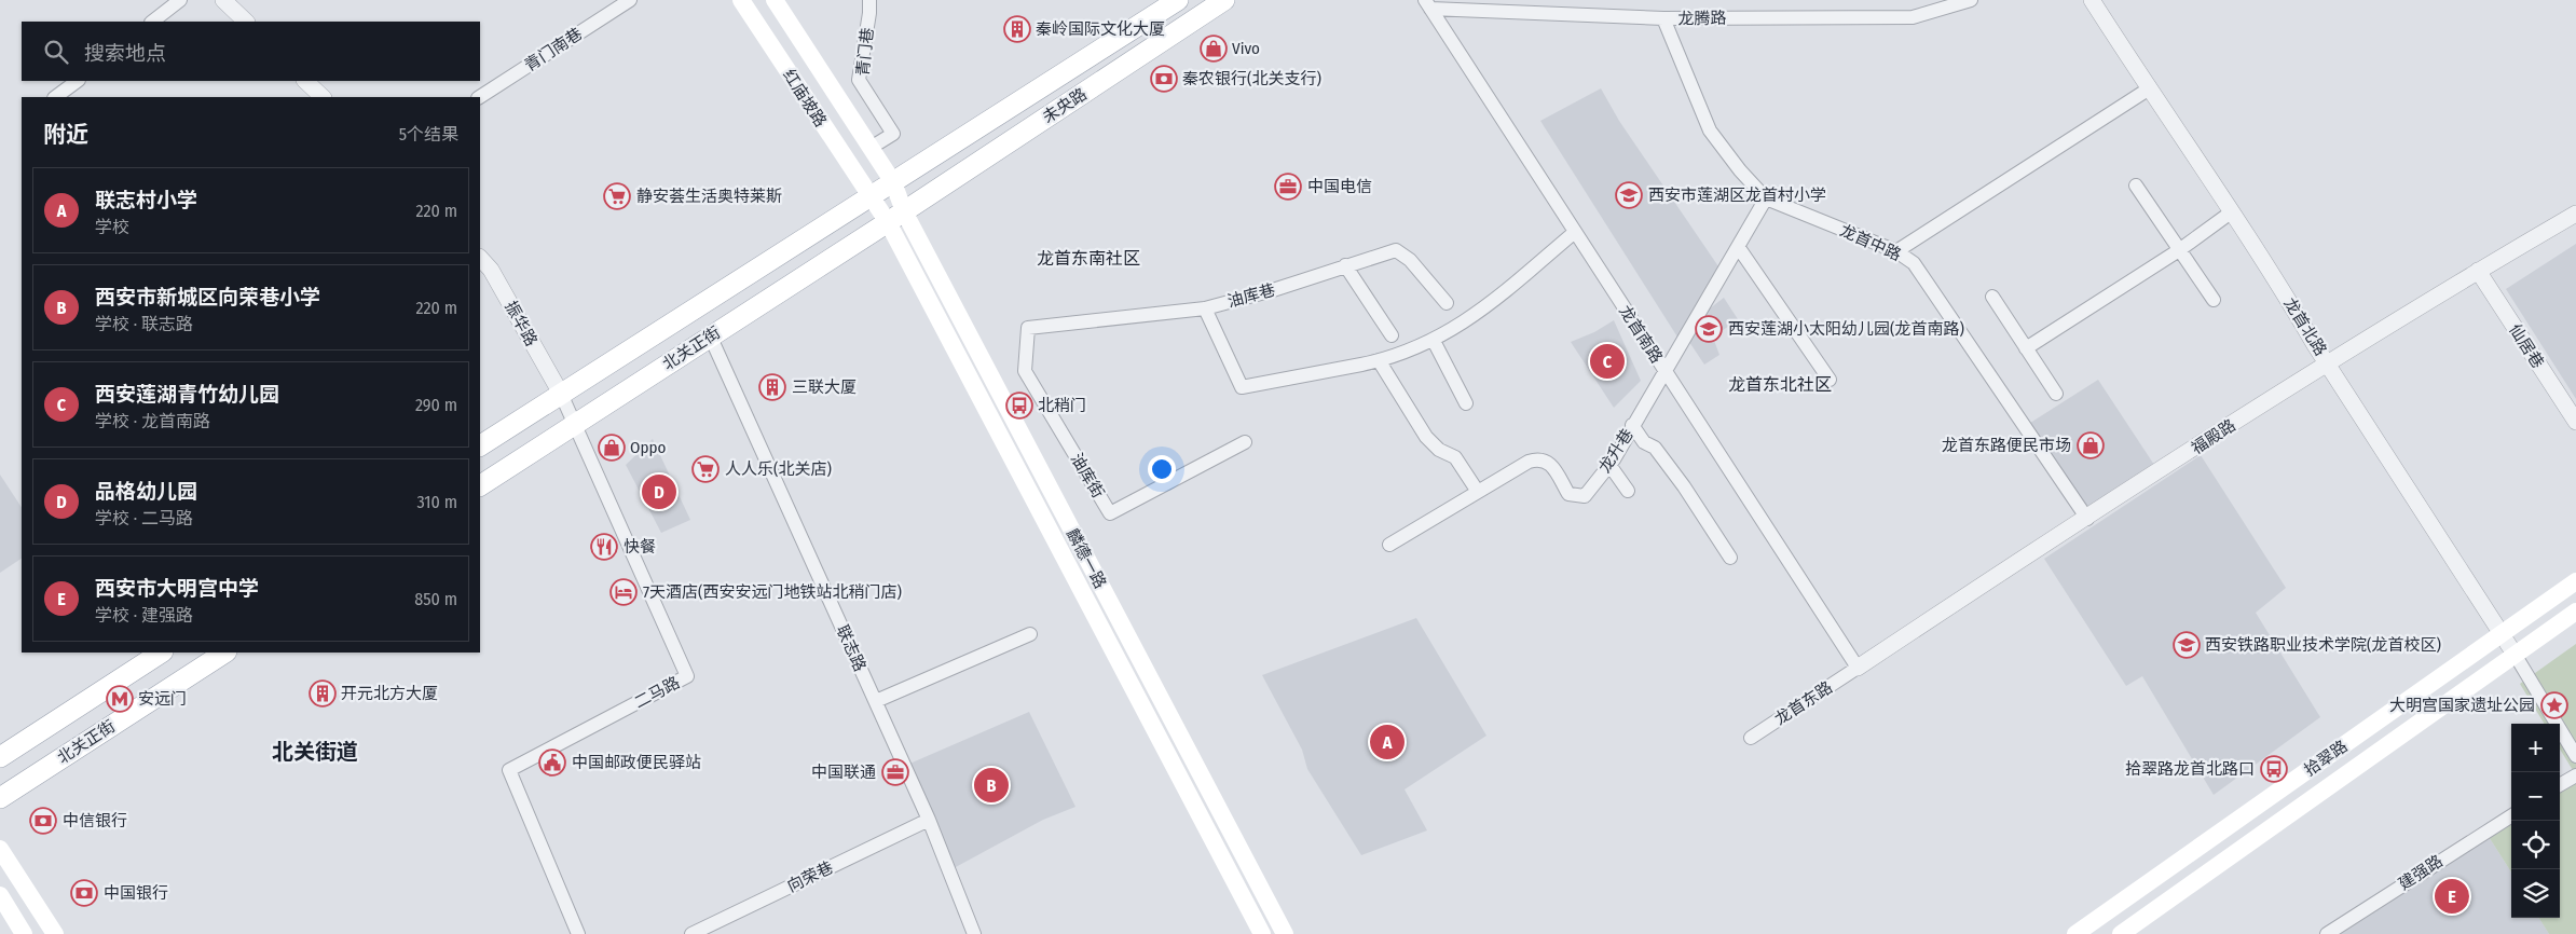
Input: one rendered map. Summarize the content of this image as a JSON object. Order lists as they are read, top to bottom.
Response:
{
  "streets": {
    "main road": [
      "红庙坡路",
      "未央路",
      "北关正街",
      "麟德一路",
      "拾翠路"
    ],
    "street": [
      "龙腾路",
      "青门南巷",
      "青门巷",
      "龙首中路",
      "油库巷",
      "振华路",
      "龙首北路",
      "龙首南路",
      "仙居巷",
      "福殿路",
      "龙升巷",
      "油库街",
      "联志路",
      "二马路",
      "龙首东路",
      "建强路",
      "向荣巷"
    ]
  },
  "crossings": [
    ["龙腾路", "龙首中路"],
    ["龙腾路", "龙首南路"],
    ["青门巷", "红庙坡路"],
    ["红庙坡路", "未央路"],
    ["红庙坡路", "北关正街"],
    ["红庙坡路", "麟德一路"],
    ["未央路", "北关正街"],
    ["未央路", "麟德一路"],
    ["龙首中路", "福殿路"],
    ["龙首中路", "龙升巷"],
    ["油库巷", "油库街"],
    ["振华路", "北关正街"],
    ["振华路", "二马路"],
    ["龙首北路", "福殿路"],
    ["龙首北路", "拾翠路"],
    ["龙首南路", "福殿路"],
    ["龙首南路", "龙升巷"],
    ["龙首南路", "龙首东路"],
    ["仙居巷", "福殿路"],
    ["北关正街", "麟德一路"],
    ["北关正街", "联志路"],
    ["北关正街", "二马路"],
    ["福殿路", "龙首东路"],
    ["联志路", "向荣巷"]
  ],
  "districts": ["龙首东南社区", "龙首东北社区", "北关街道"],
  "places": {
    "building": ["秦岭国际文化大厦", "三联大厦", "开元北方大厦"],
    "shop": ["Vivo", "龙首东路便民市场", "Oppo"],
    "bank": ["秦农银行(北关支行)", "中信银行", "中国银行"],
    "office": ["中国电信", "中国联通"],
    "school or university": ["西安市莲湖区龙首村小学", "西安莲湖小太阳幼儿园(龙首南路)", "西安铁路职业技术学院(龙首校区)"],
    "supermarket": ["静安荟生活奥特莱斯", "人人乐(北关店)"],
    "bus stop": ["北稍门", "拾翠路龙首北路口"],
    "restaurant": ["快餐"],
    "hotel": ["7天酒店(西安安远门地铁站北稍门店)"],
    "metro station": ["安远门"],
    "place": ["大明宫国家遗址公园"],
    "public building": ["中国邮政便民驿站"]
  },
  "page": {
    "search": "搜索地点",
    "heading": ["附近", "5个结果"],
    "list": [
      {
        "mark": "A",
        "name": "联志村小学",
        "note": "学校",
        "value": "220 m"
      },
      {
        "mark": "B",
        "name": "西安市新城区向荣巷小学",
        "note": "学校 · 联志路",
        "value": "220 m"
      },
      {
        "mark": "C",
        "name": "西安莲湖青竹幼儿园",
        "note": "学校 · 龙首南路",
        "value": "290 m"
      },
      {
        "mark": "D",
        "name": "品格幼儿园",
        "note": "学校 · 二马路",
        "value": "310 m"
      },
      {
        "mark": "E",
        "name": "西安市大明宫中学",
        "note": "学校 · 建强路",
        "value": "850 m"
      }
    ],
    "pins": [
      "C",
      "D",
      "A",
      "B",
      "E"
    ],
    "map_buttons": ["+", "−"]
  }
}
